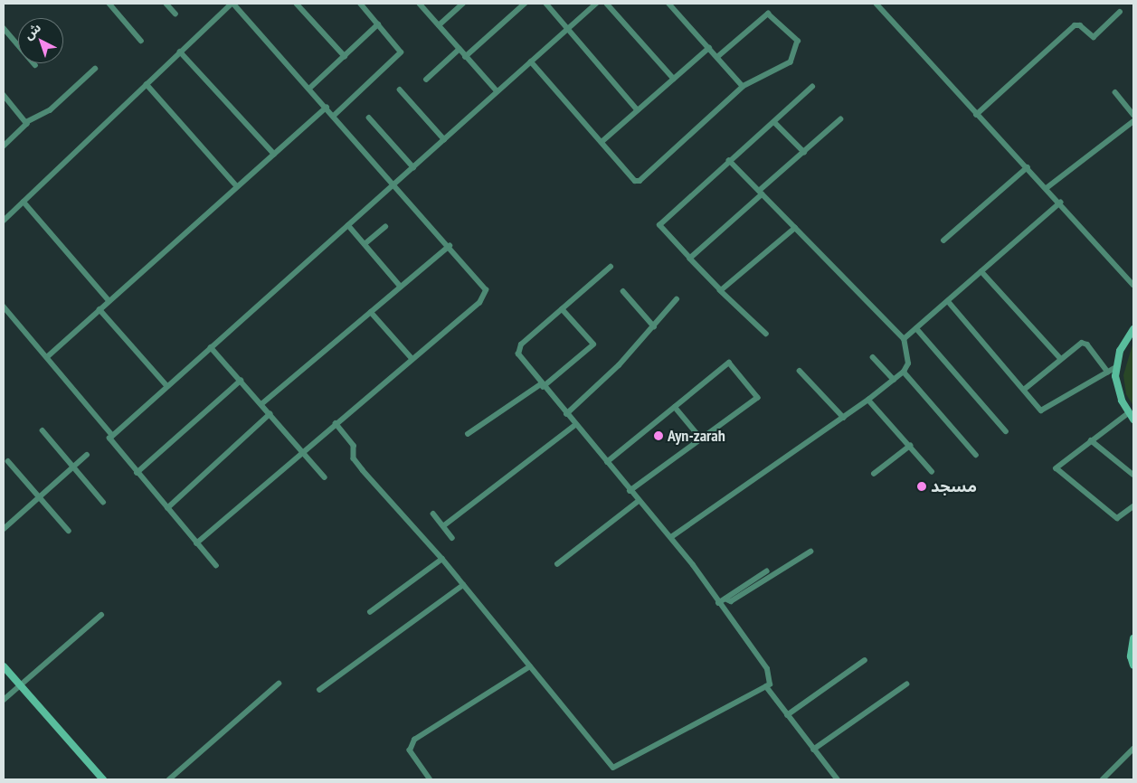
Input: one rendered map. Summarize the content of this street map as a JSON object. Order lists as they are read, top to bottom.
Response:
{
  "places": ["Ayn-zarah", "مسجد"],
  "north": "top left"
}
